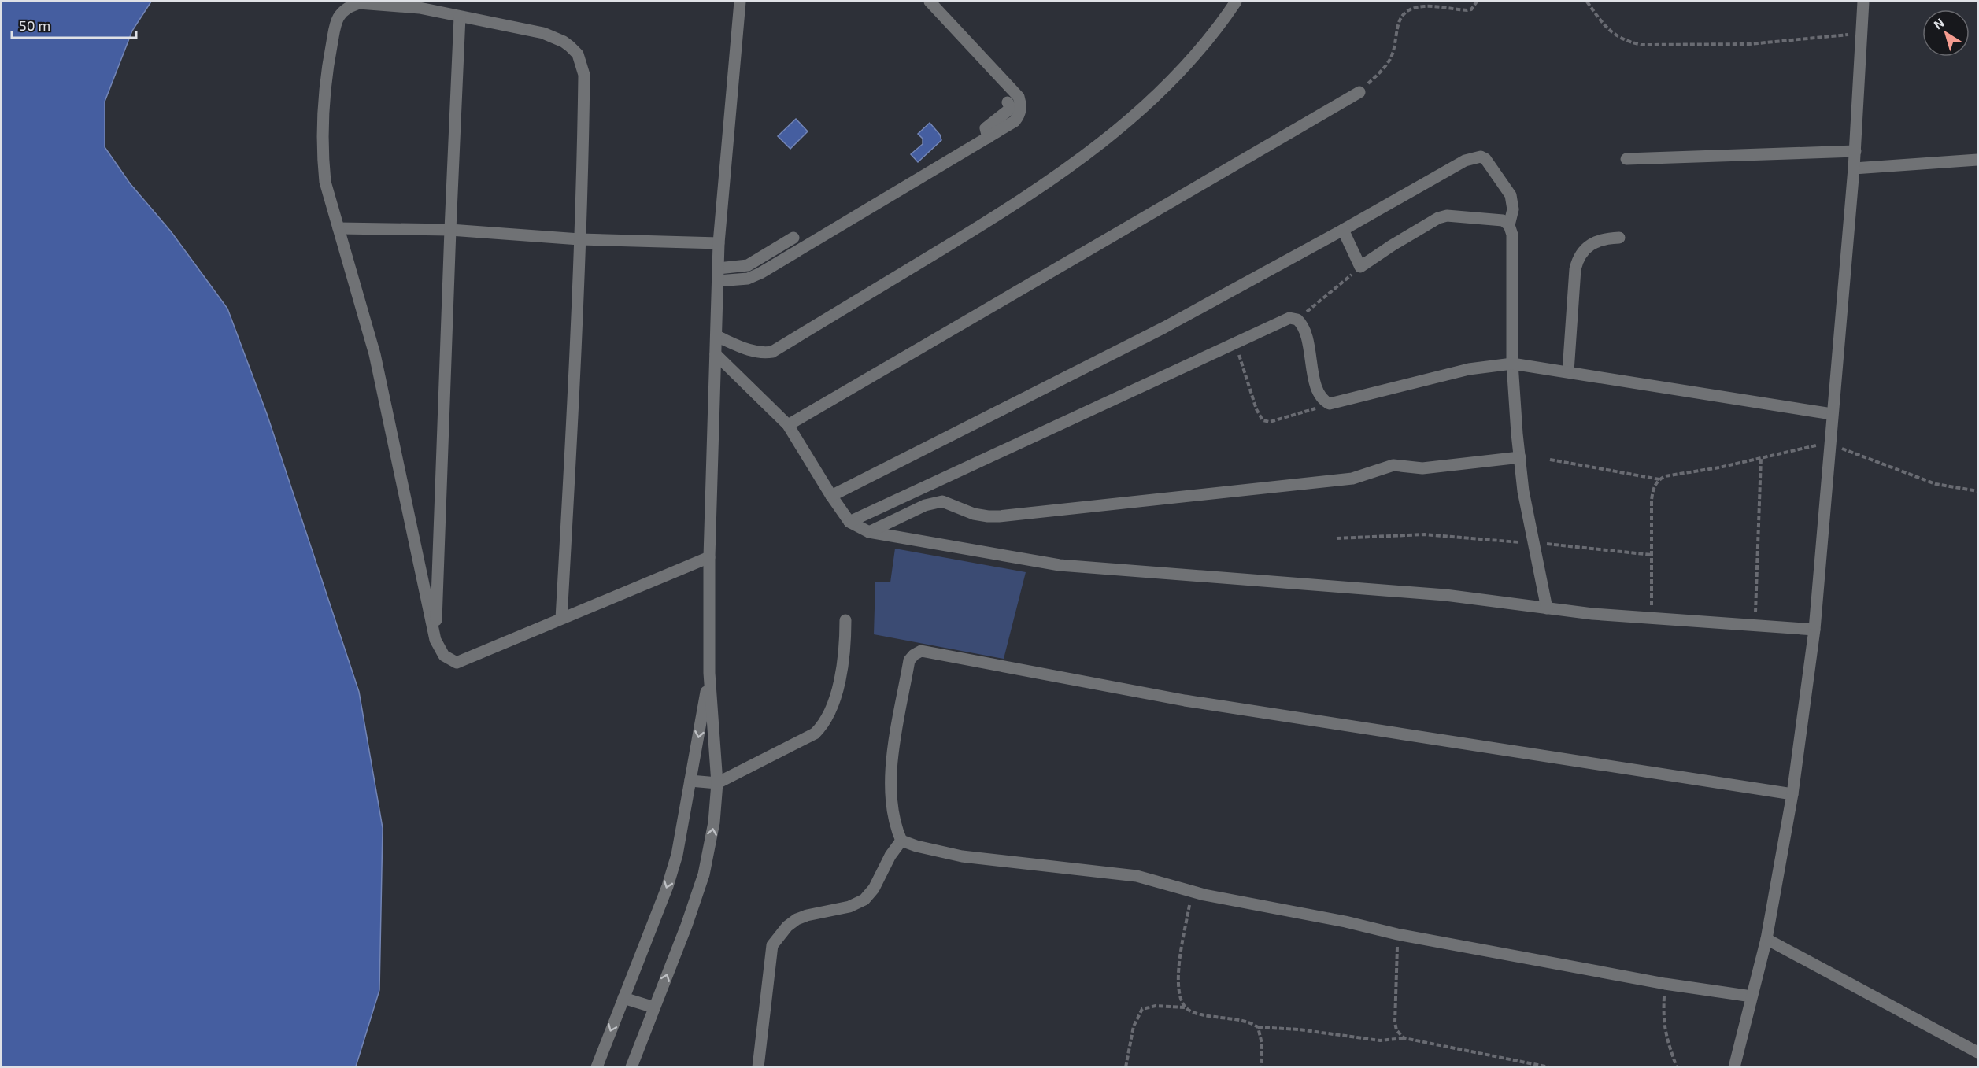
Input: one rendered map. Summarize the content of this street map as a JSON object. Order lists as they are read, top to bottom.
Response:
{
  "scale_bar": "50 m",
  "north": "top left"
}
